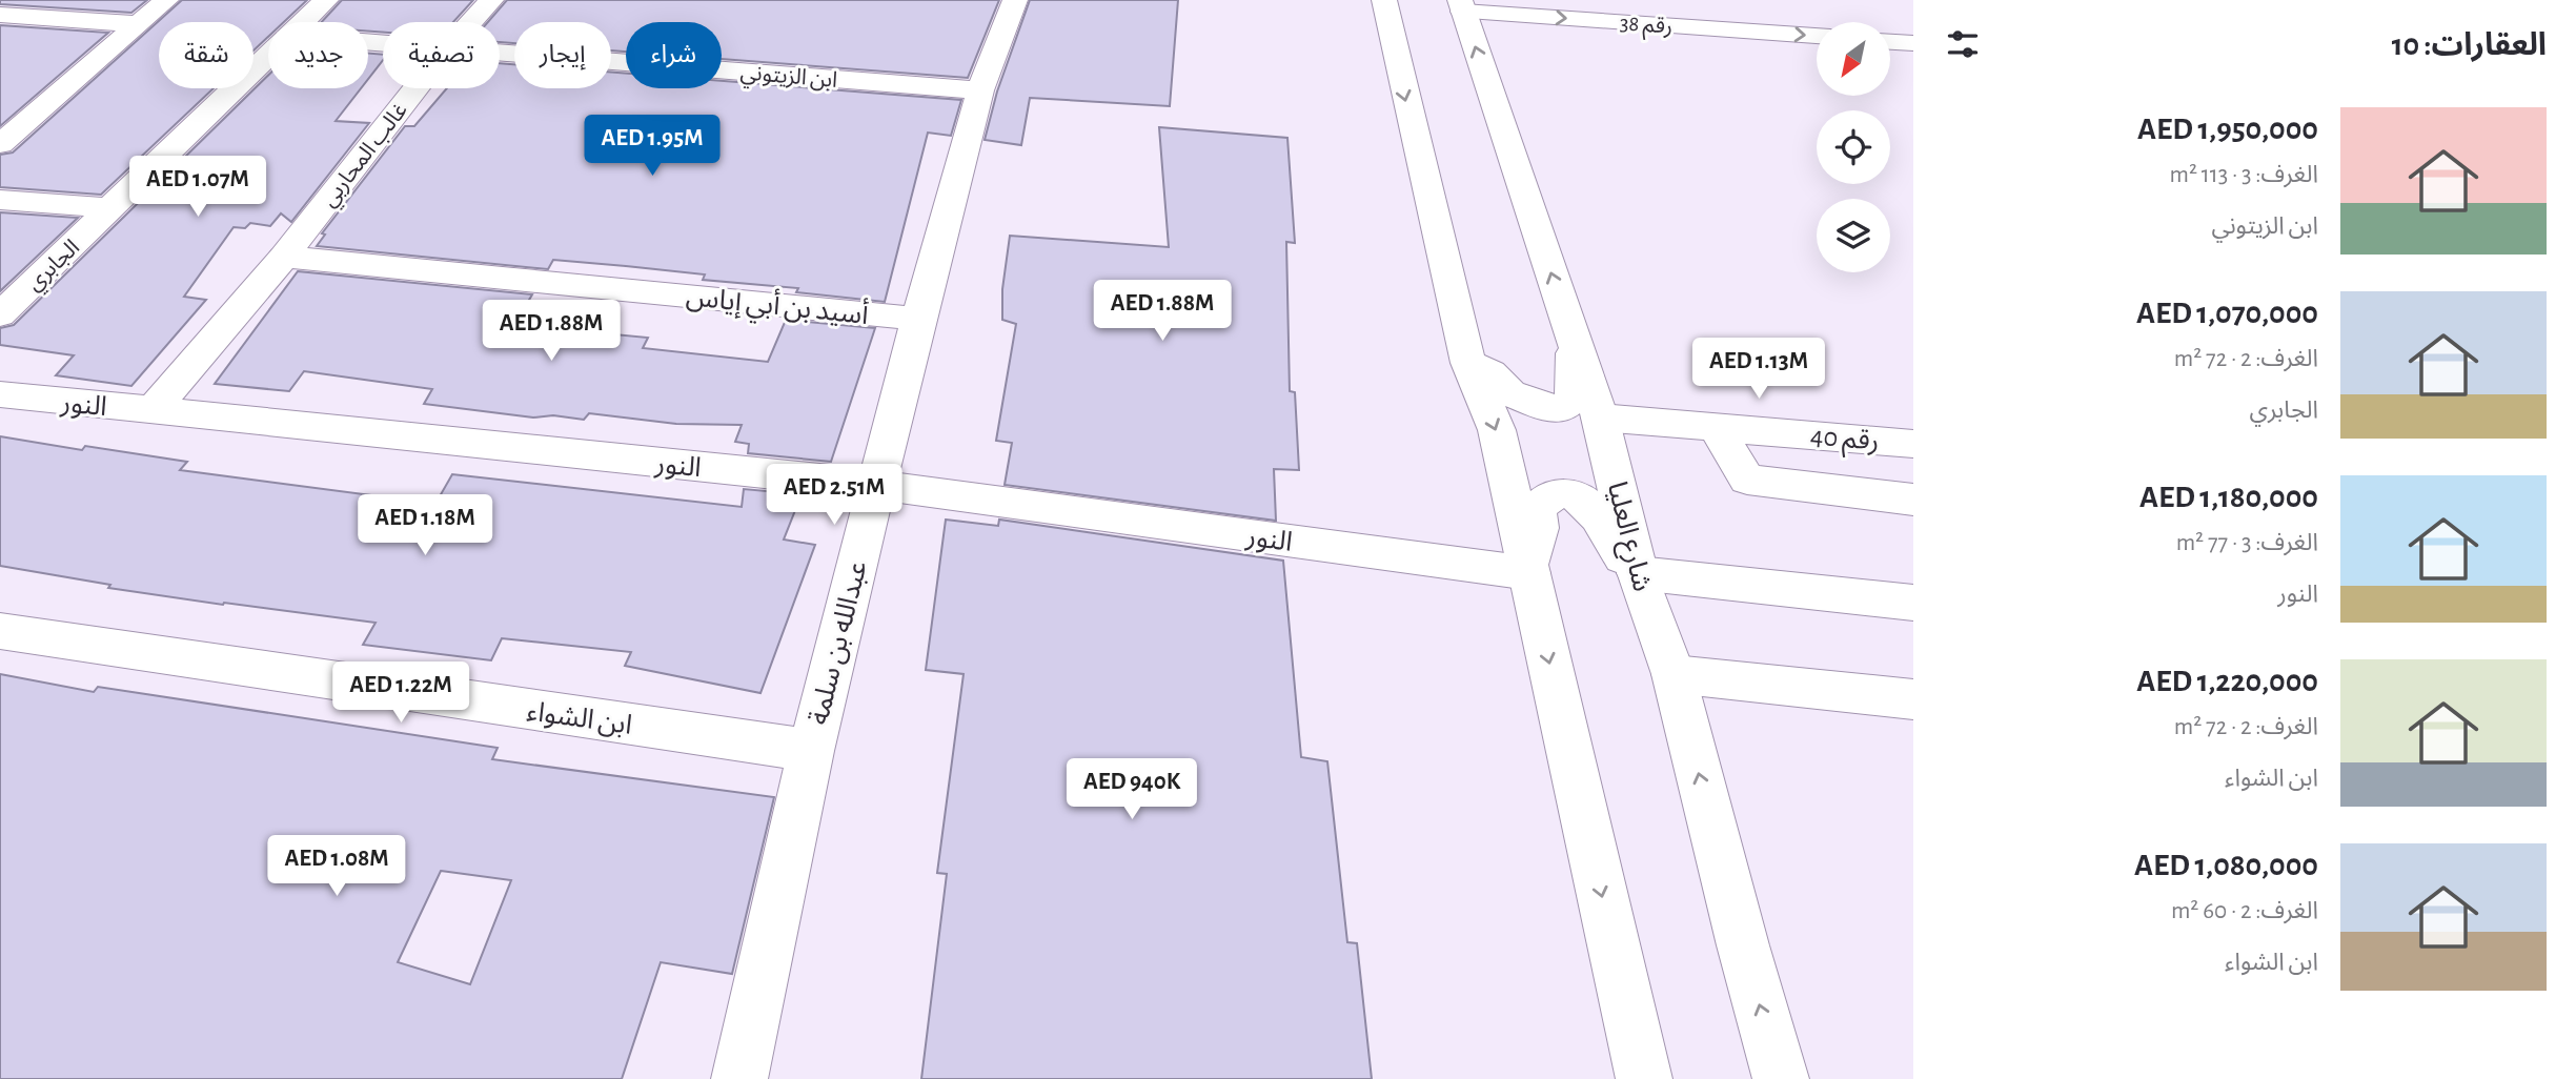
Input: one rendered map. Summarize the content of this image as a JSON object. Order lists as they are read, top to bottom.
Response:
{
  "streets": {
    "street": [
      "رقم 38",
      "ابن الزيتوني",
      "غالب المحاربي",
      "الجابري",
      "أسيد بن أبي إياس",
      "النور",
      "رقم 40",
      "شارع العليا",
      "عبدالله بن سلمة",
      "ابن الشواء"
    ]
  },
  "crossings": [
    ["رقم 38", "شارع العليا"],
    ["ابن الزيتوني", "عبدالله بن سلمة"],
    ["غالب المحاربي", "أسيد بن أبي إياس"],
    ["غالب المحاربي", "النور"],
    ["أسيد بن أبي إياس", "عبدالله بن سلمة"],
    ["النور", "عبدالله بن سلمة"],
    ["رقم 40", "شارع العليا"],
    ["عبدالله بن سلمة", "ابن الشواء"]
  ],
  "one_way": ["رقم 38"],
  "north": "bottom left",
  "page": {
    "heading": "العقارات: 10",
    "chip": [
      "شراء",
      "إيجار",
      "تصفية",
      "جديد",
      "شقة"
    ],
    "list": [
      {
        "name": "AED 1,950,000",
        "note": "الغرف: 3 · 113 m² · ابن الزيتوني"
      },
      {
        "name": "AED 1,070,000",
        "note": "الغرف: 2 · 72 m² · الجابري"
      },
      {
        "name": "AED 1,180,000",
        "note": "الغرف: 3 · 77 m² · النور"
      },
      {
        "name": "AED 1,220,000",
        "note": "الغرف: 2 · 72 m² · ابن الشواء"
      },
      {
        "name": "AED 1,080,000",
        "note": "الغرف: 2 · 60 m² · ابن الشواء"
      }
    ],
    "price": [
      "AED 1.95M",
      "AED 1.07M",
      "AED 1.88M",
      "AED 1.88M",
      "AED 1.13M",
      "AED 2.51M",
      "AED 1.18M",
      "AED 1.22M",
      "AED 940K",
      "AED 1.08M"
    ]
  }
}
